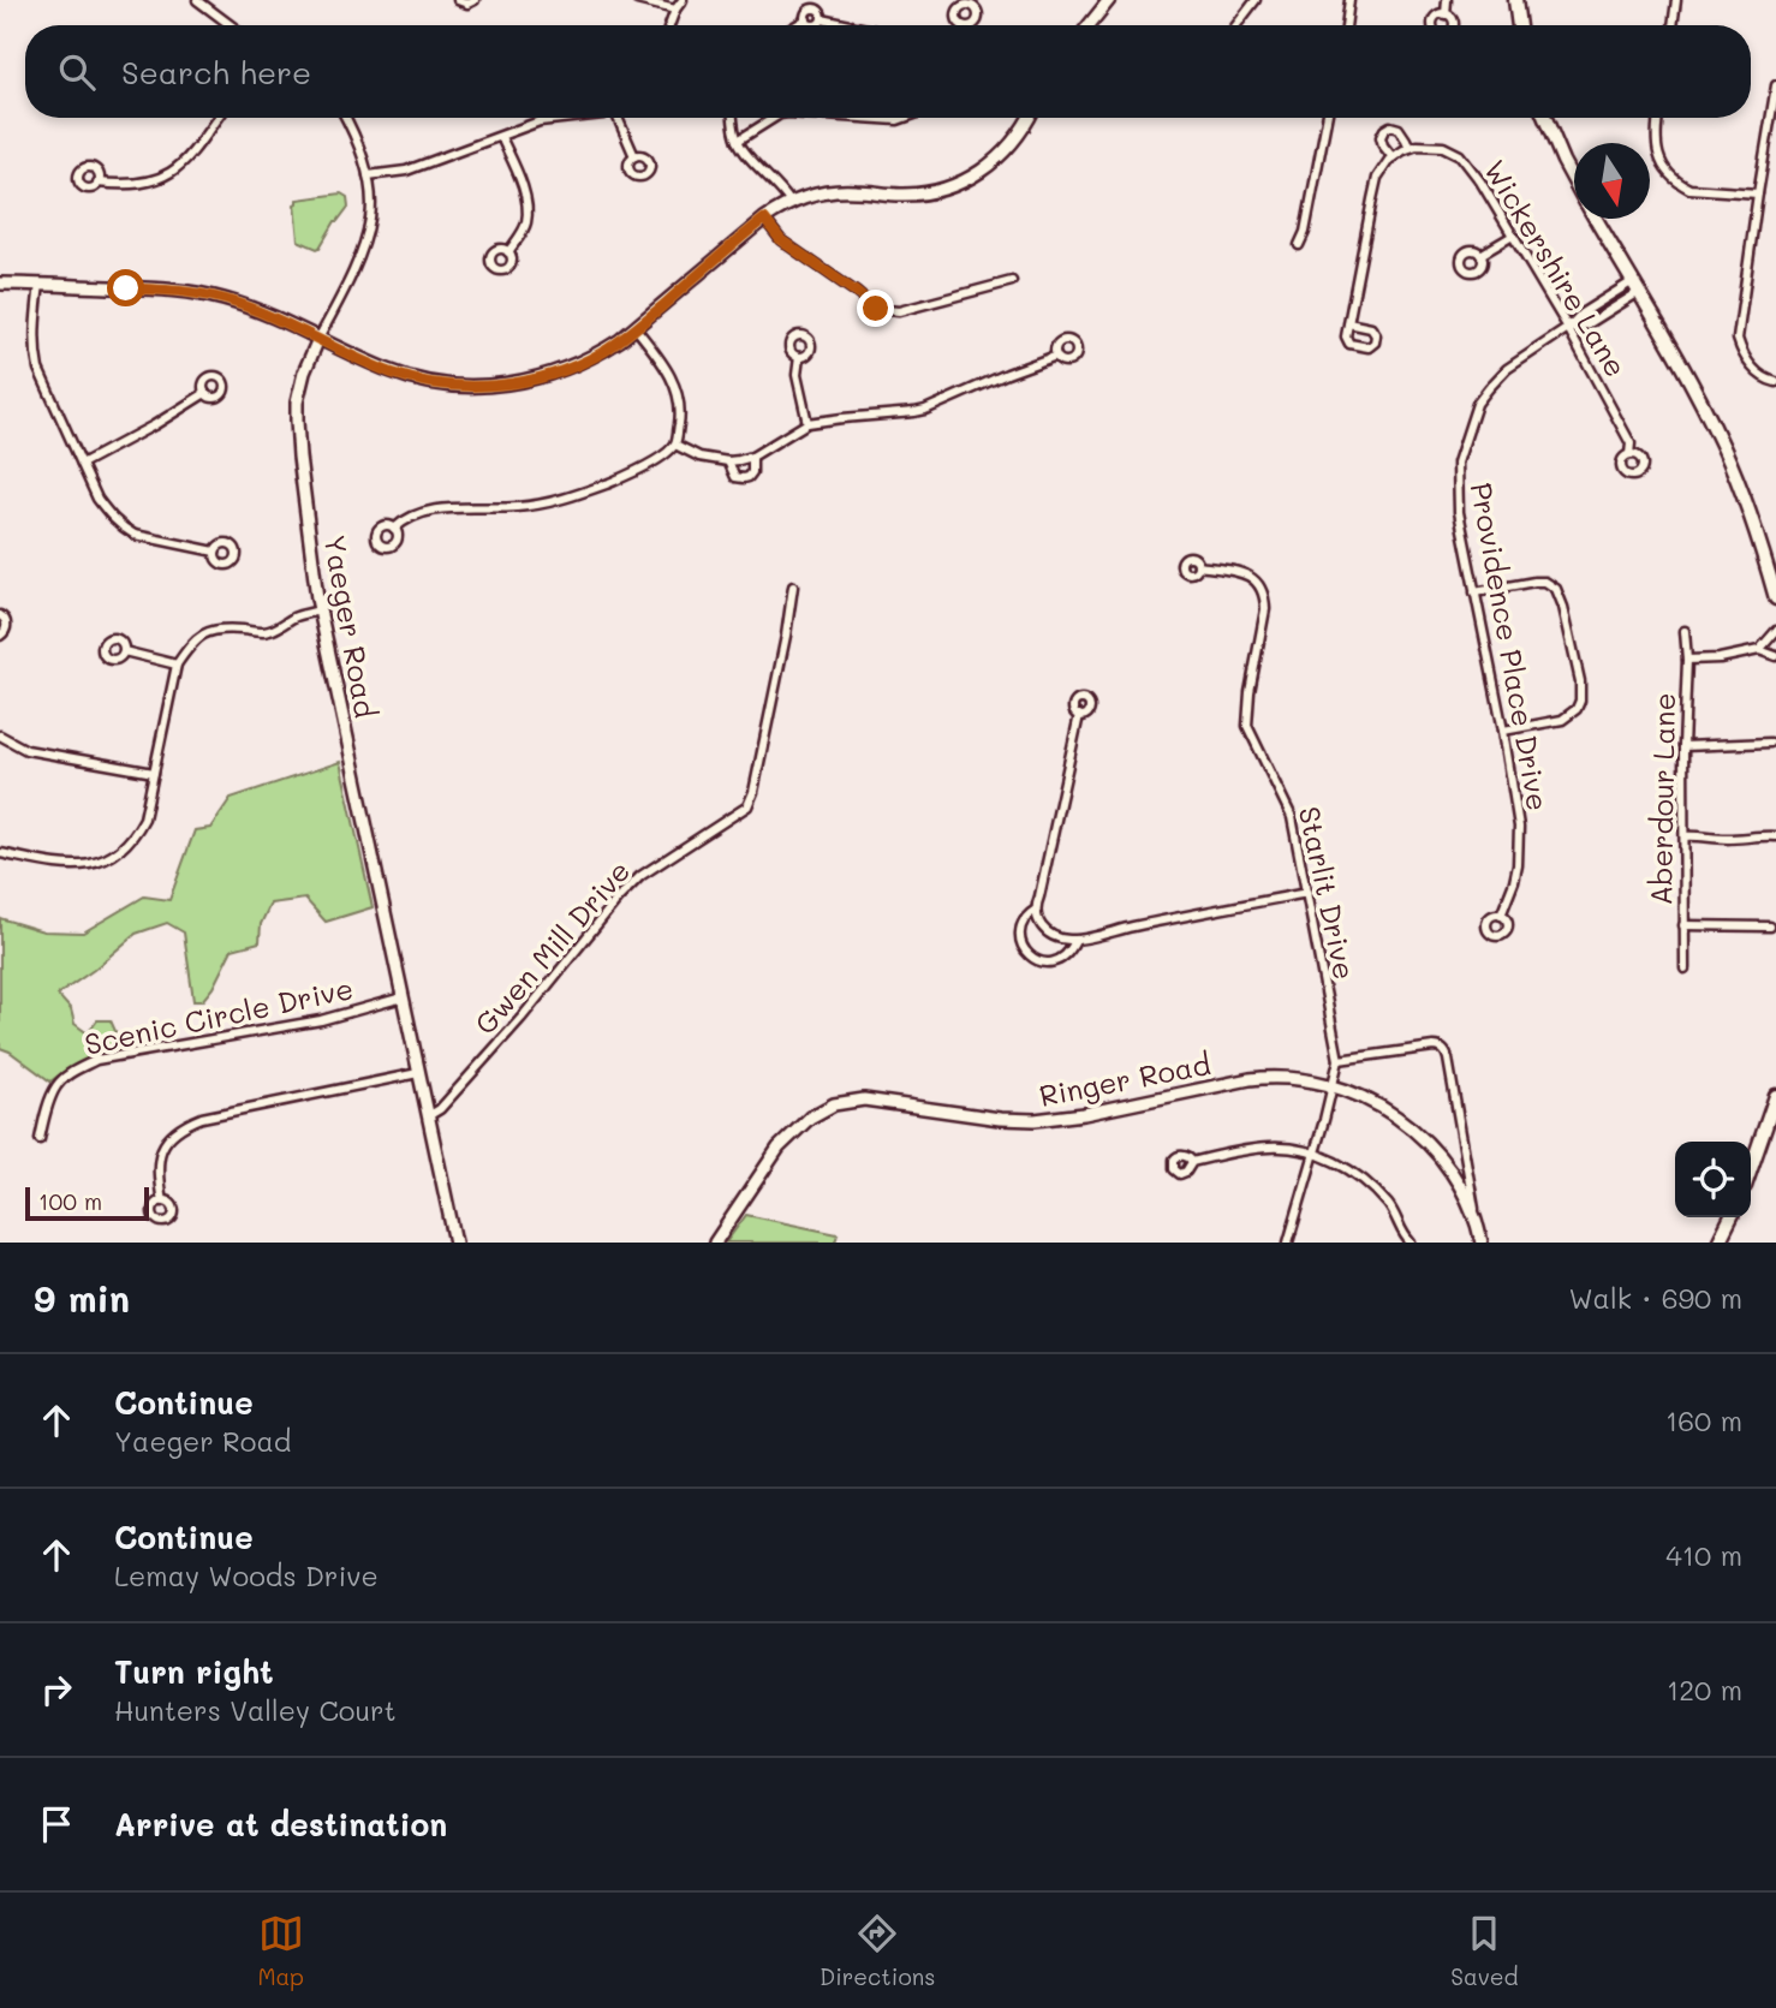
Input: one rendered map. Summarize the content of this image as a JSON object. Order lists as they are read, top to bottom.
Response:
{
  "streets": {
    "street": [
      "Wickershire Lane",
      "Yaeger Road",
      "Providence Place Drive",
      "Aberdour Lane",
      "Starlit Drive",
      "Gwen Mill Drive",
      "Scenic Circle Drive",
      "Ringer Road"
    ]
  },
  "crossings": [
    ["Wickershire Lane", "Providence Place Drive"],
    ["Yaeger Road", "Gwen Mill Drive"],
    ["Yaeger Road", "Scenic Circle Drive"],
    ["Starlit Drive", "Ringer Road"]
  ],
  "scale_bar": "100 m",
  "north": "bottom",
  "page": {
    "search": "Search here",
    "scale": "100 m",
    "heading": ["9 min", "Walk · 690 m"],
    "list": [
      ["Continue", "Yaeger Road", "160 m"],
      ["Continue", "Lemay Woods Drive", "410 m"],
      ["Turn right", "Hunters Valley Court", "120 m"],
      "Arrive at destination"
    ],
    "nav": ["Map", "Directions", "Saved"]
  }
}
